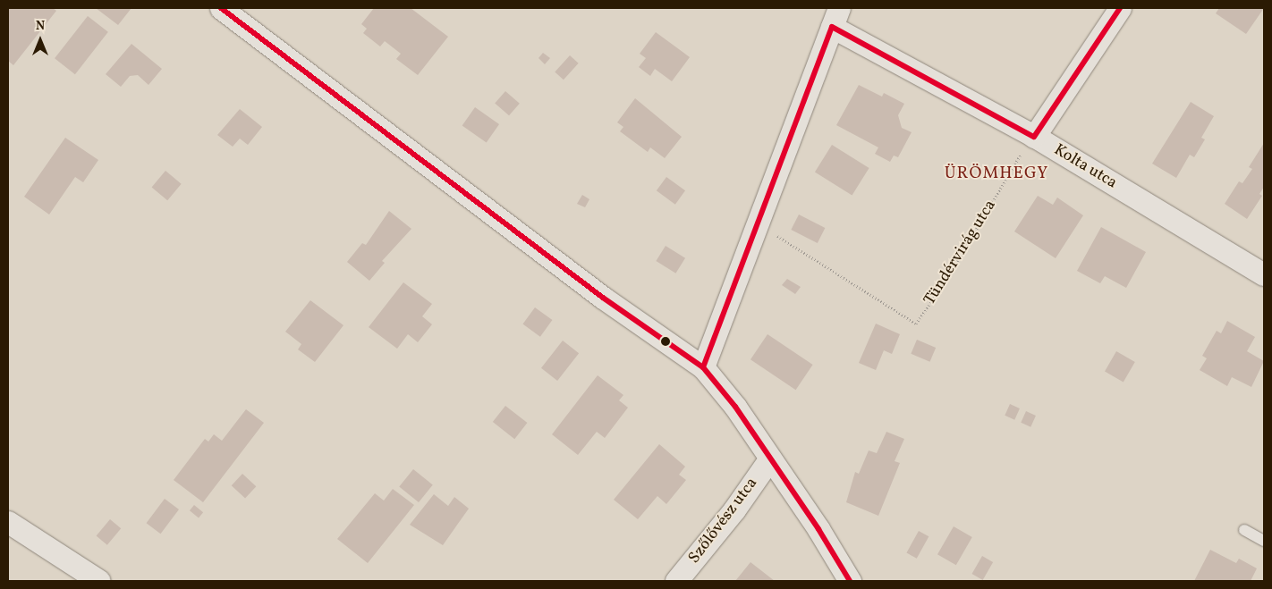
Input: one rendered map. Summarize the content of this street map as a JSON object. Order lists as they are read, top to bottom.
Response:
{
  "streets": {
    "street": ["Kolta utca", "Szőlővész utca"],
    "path": ["Tündérvirág utca"]
  },
  "crossings": [
    ["Kolta utca", "Tündérvirág utca"]
  ],
  "districts": ["ÜRÖMHEGY"],
  "north": "top"
}
